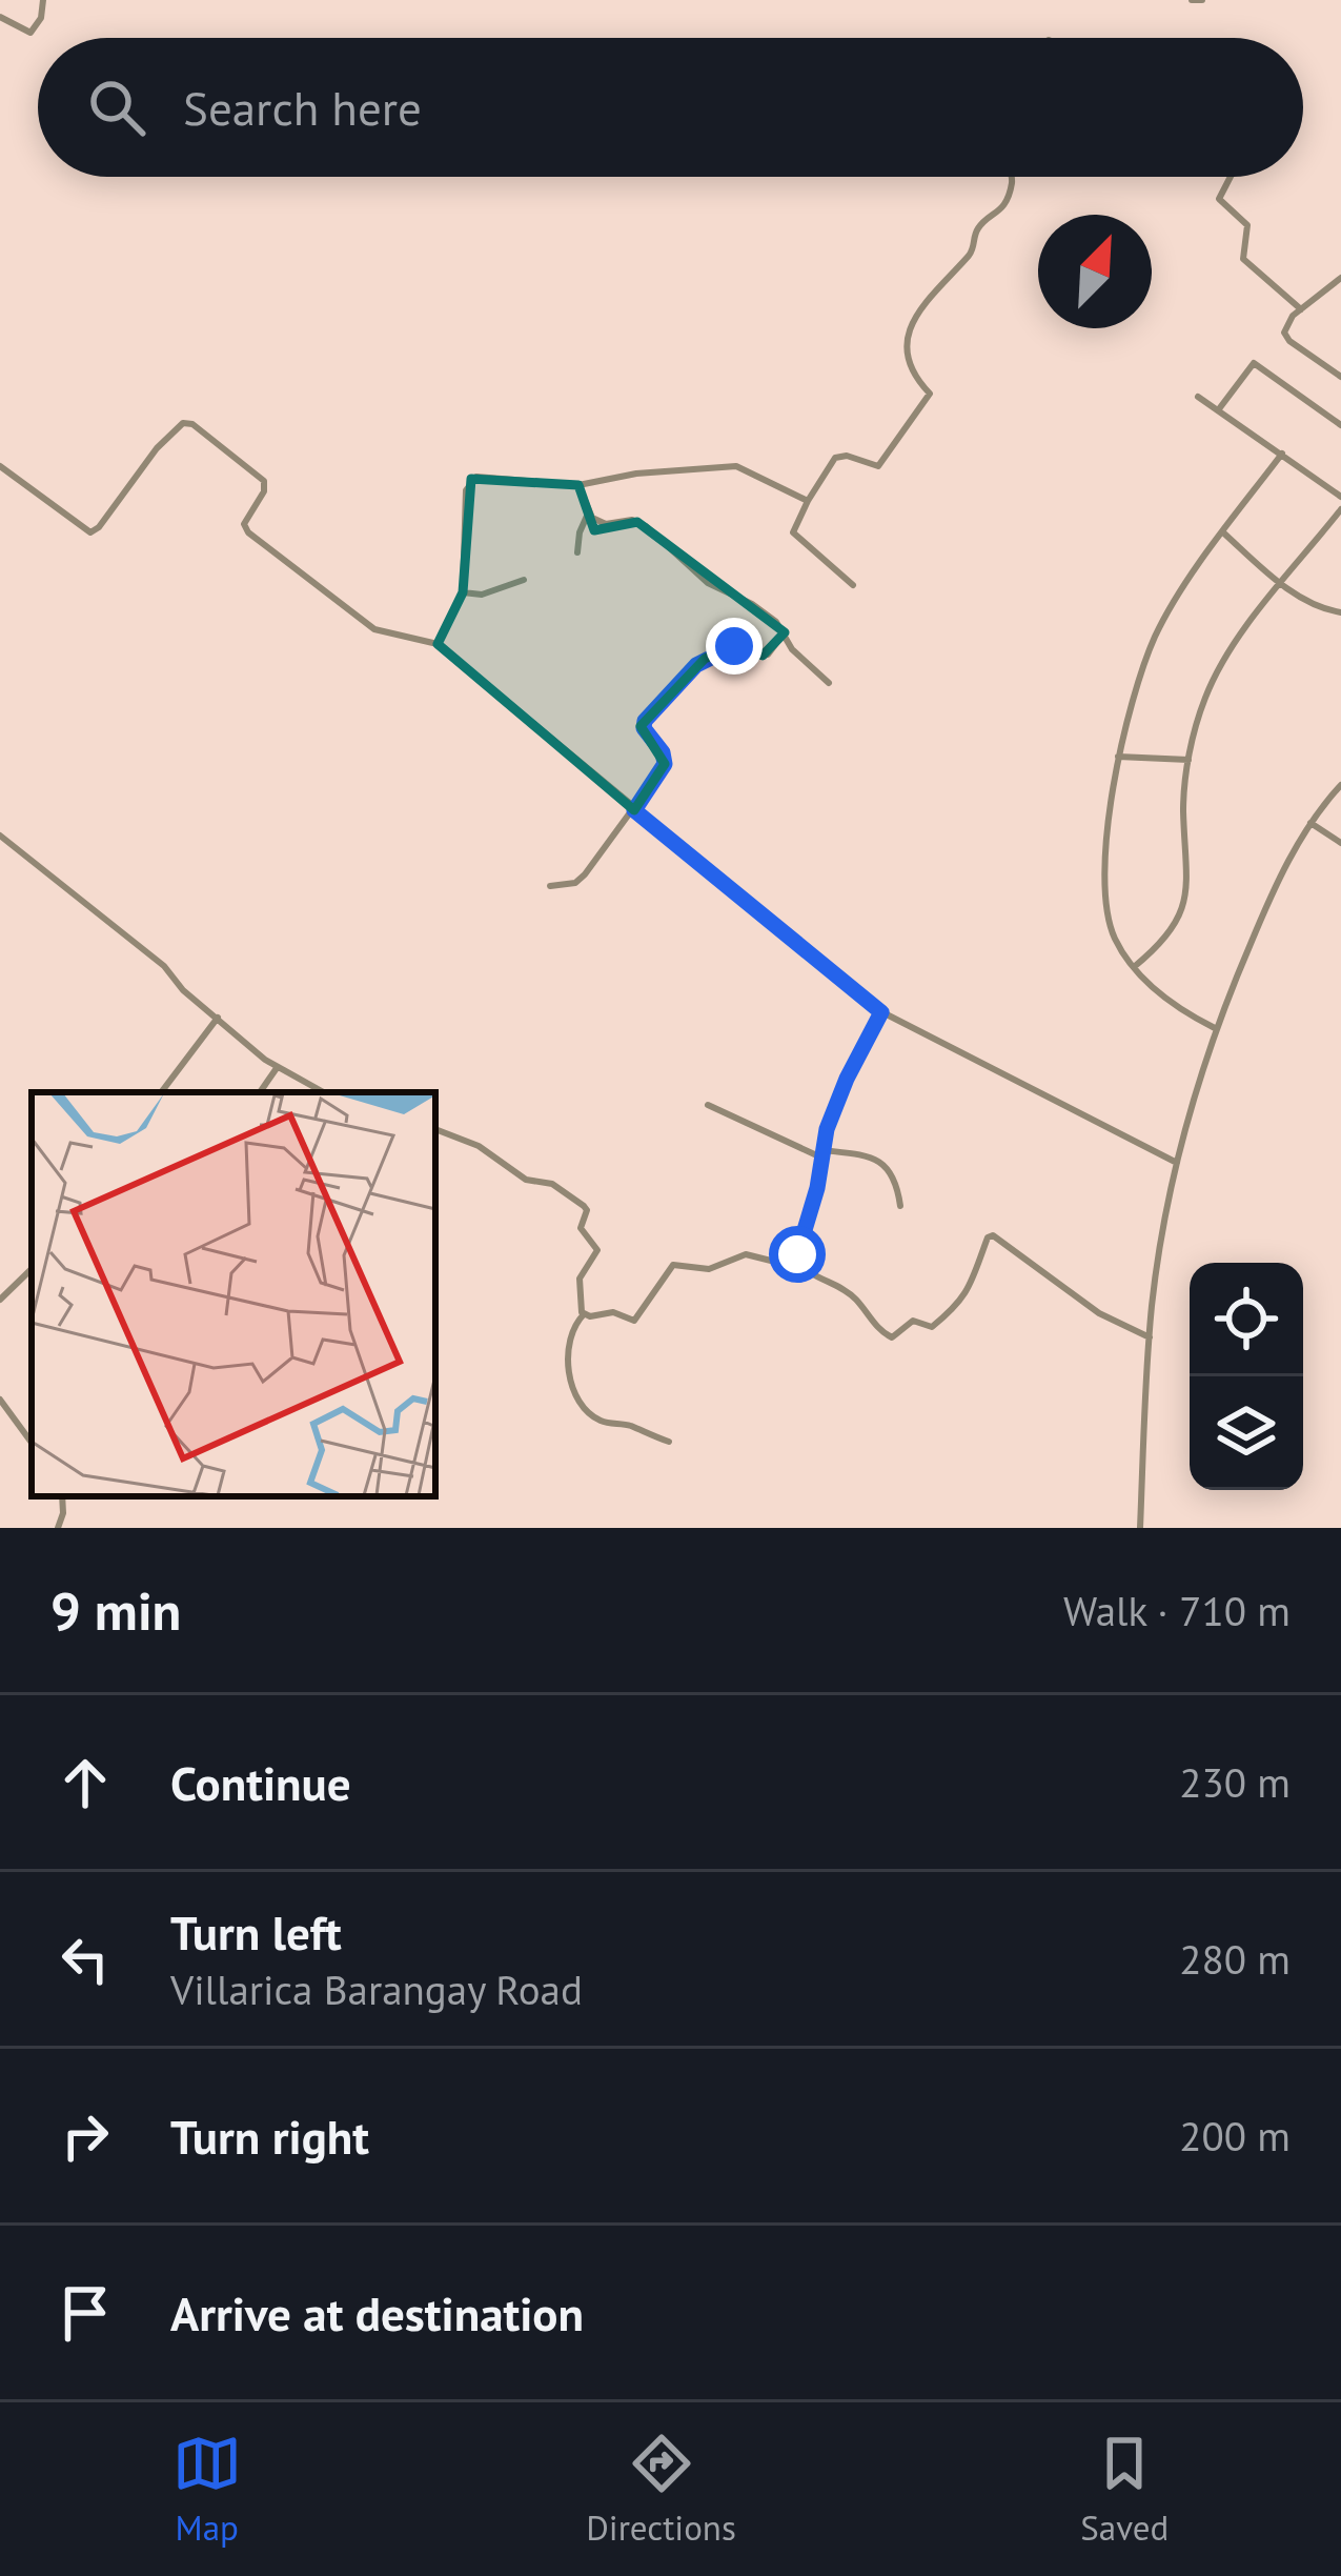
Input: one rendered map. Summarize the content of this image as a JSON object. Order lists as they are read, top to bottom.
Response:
{
  "north": "top right",
  "page": {
    "search": "Search here",
    "heading": ["9 min", "Walk · 710 m"],
    "list": [
      ["Continue", "230 m"],
      ["Turn left", "Villarica Barangay Road", "280 m"],
      ["Turn right", "200 m"],
      "Arrive at destination"
    ],
    "nav": ["Map", "Directions", "Saved"]
  }
}
